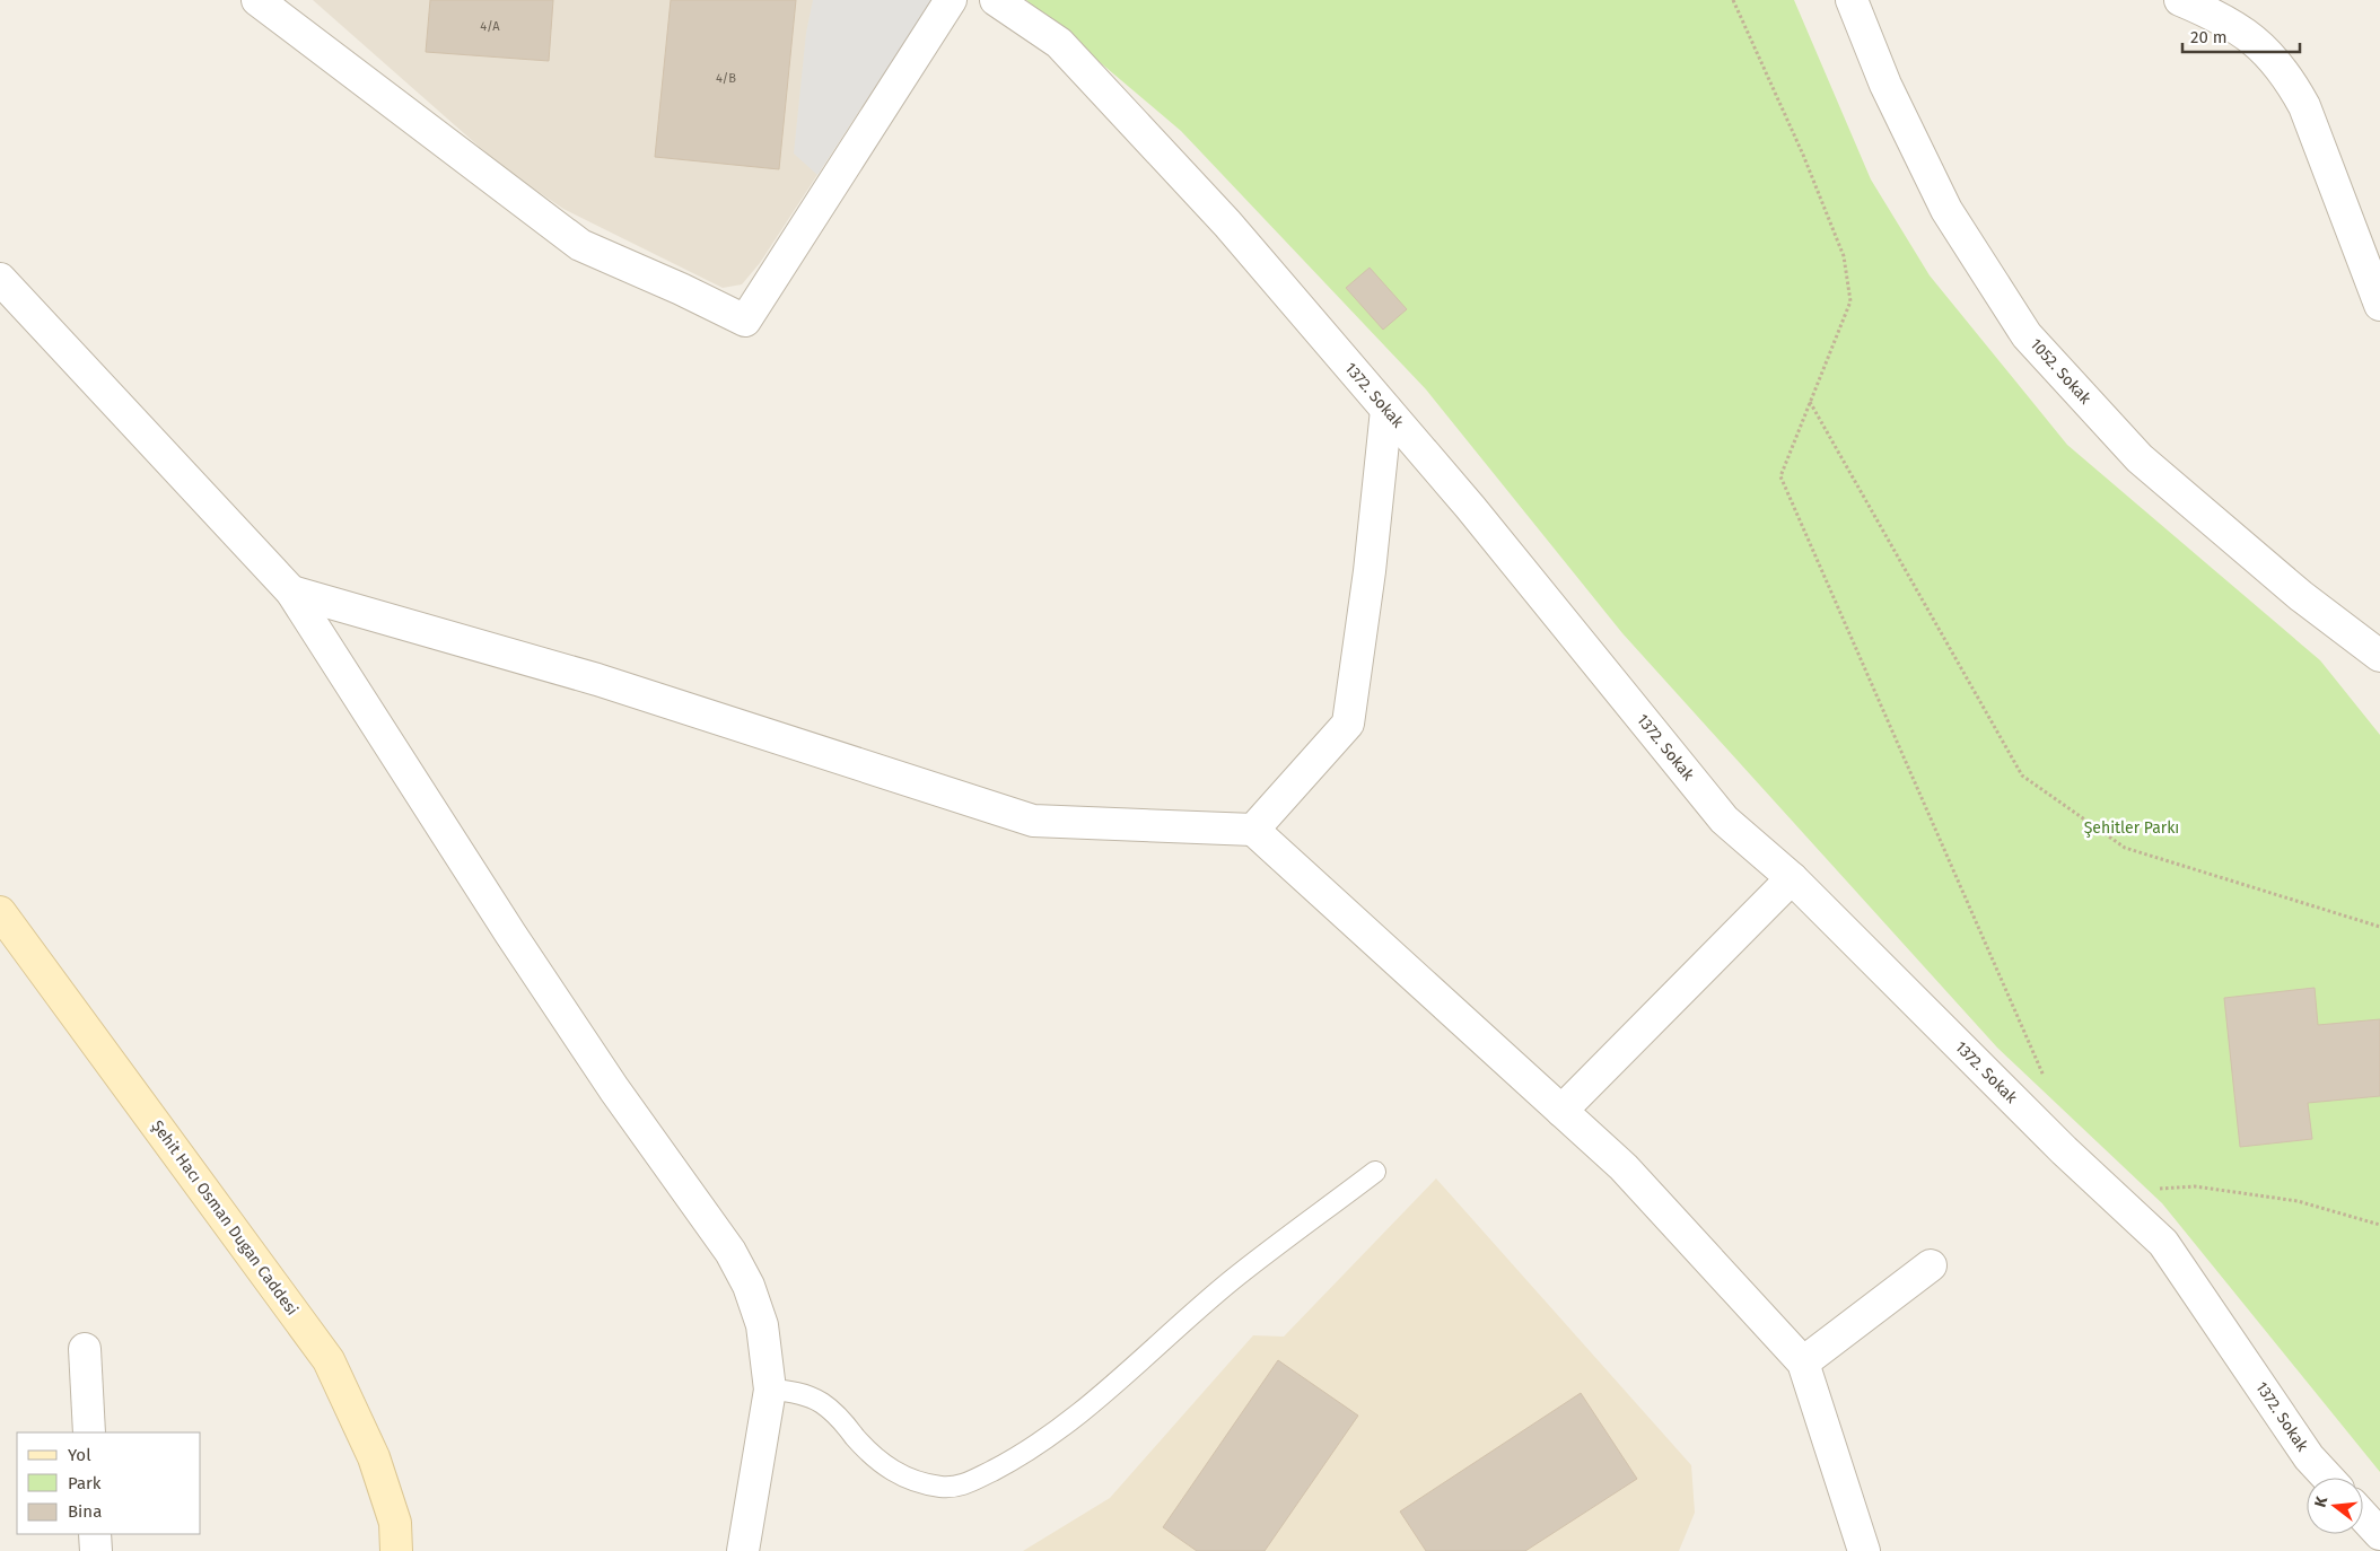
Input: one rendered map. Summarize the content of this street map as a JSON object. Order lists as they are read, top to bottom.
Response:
{
  "streets": {
    "main road": ["Şehit Hacı Osman Dugan Caddesi"],
    "street": ["1052. Sokak", "1372. Sokak"]
  },
  "parks": ["Şehitler Parkı"],
  "house_numbers": ["4/A", "4/B"],
  "legend": ["Yol", "Park", "Bina"],
  "scale_bar": "20 m",
  "north": "left"
}
